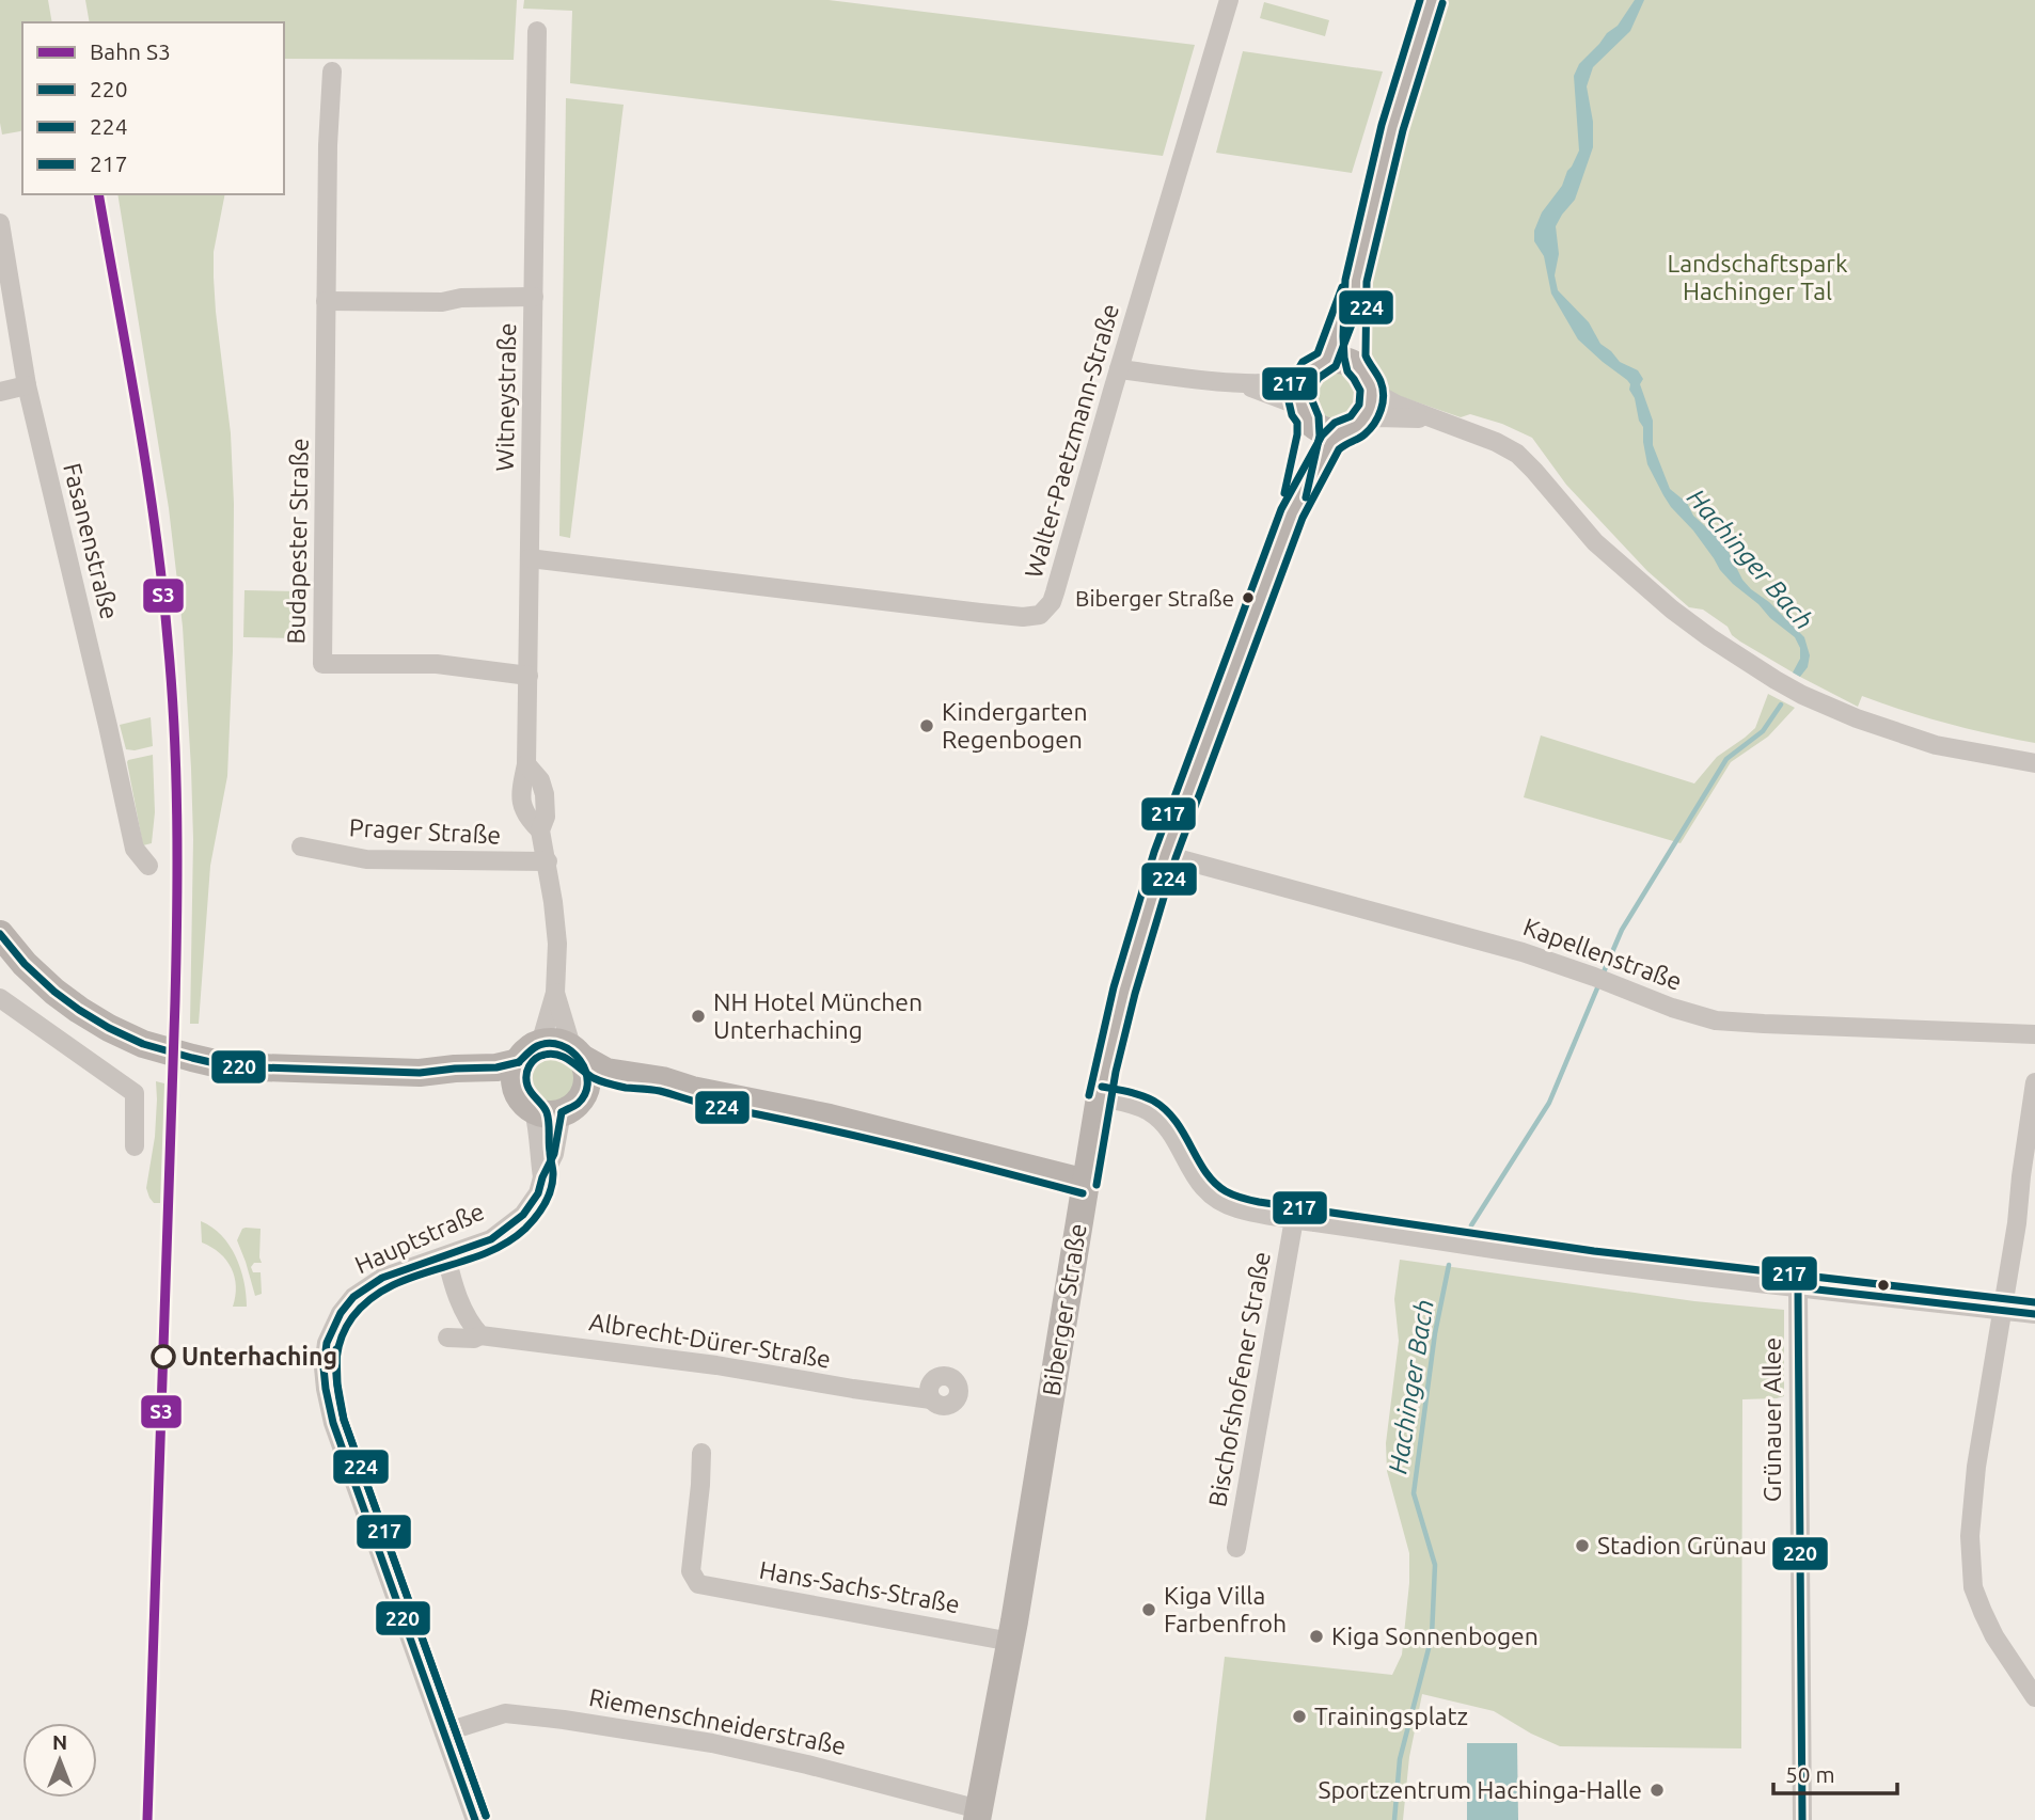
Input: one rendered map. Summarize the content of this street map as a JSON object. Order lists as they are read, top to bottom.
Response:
{
  "streets": {
    "main road": ["Biberger Straße"],
    "street": [
      "Witneystraße",
      "Walter-Paetzmann-Straße",
      "Fasanenstraße",
      "Budapester Straße",
      "Prager Straße",
      "Kapellenstraße",
      "Hauptstraße",
      "Albrecht-Dürer-Straße",
      "Bischofshofener Straße",
      "Grünauer Allee",
      "Hans-Sachs-Straße",
      "Riemenschneiderstraße"
    ]
  },
  "crossings": [
    ["Witneystraße", "Walter-Paetzmann-Straße"],
    ["Witneystraße", "Budapester Straße"],
    ["Witneystraße", "Prager Straße"],
    ["Witneystraße", "Hauptstraße"],
    ["Kapellenstraße", "Biberger Straße"],
    ["Hauptstraße", "Riemenschneiderstraße"],
    ["Biberger Straße", "Hans-Sachs-Straße"],
    ["Biberger Straße", "Riemenschneiderstraße"]
  ],
  "water": ["Hachinger Bach"],
  "parks": ["Landschaftspark Hachinger Tal"],
  "places": [
    "Biberger Straße",
    "Kindergarten Regenbogen",
    "NH Hotel München Unterhaching",
    "Unterhaching",
    "Stadion Grünau",
    "Kiga Villa Farbenfroh",
    "Kiga Sonnenbogen",
    "Trainingsplatz",
    "Sportzentrum Hachinga-Halle"
  ],
  "lines": [
    "transit line 217",
    "transit line 224",
    "rail line S3",
    "transit line 220"
  ],
  "legend": [
    "Bahn S3",
    "220",
    "224",
    "217"
  ],
  "scale_bar": "50 m",
  "north": "top"
}
